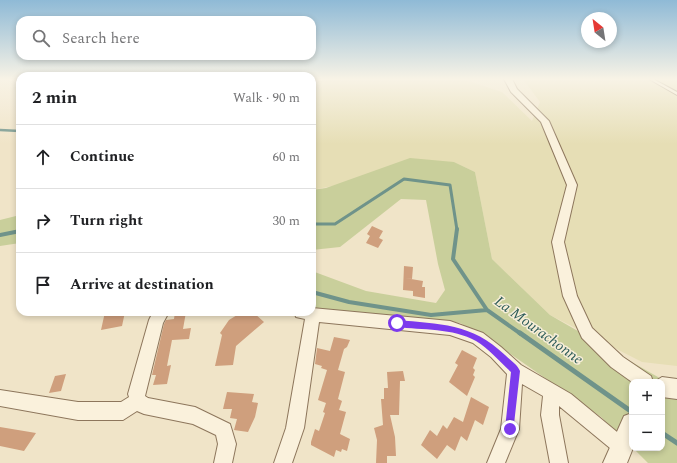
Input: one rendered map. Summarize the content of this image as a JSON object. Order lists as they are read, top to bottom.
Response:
{
  "water": ["La Mourachonne"],
  "north": "top left",
  "page": {
    "search": "Search here",
    "heading": ["2 min", "Walk · 90 m"],
    "list": [
      ["Continue", "60 m"],
      ["Turn right", "30 m"],
      "Arrive at destination"
    ],
    "map_buttons": ["+", "−"]
  }
}
